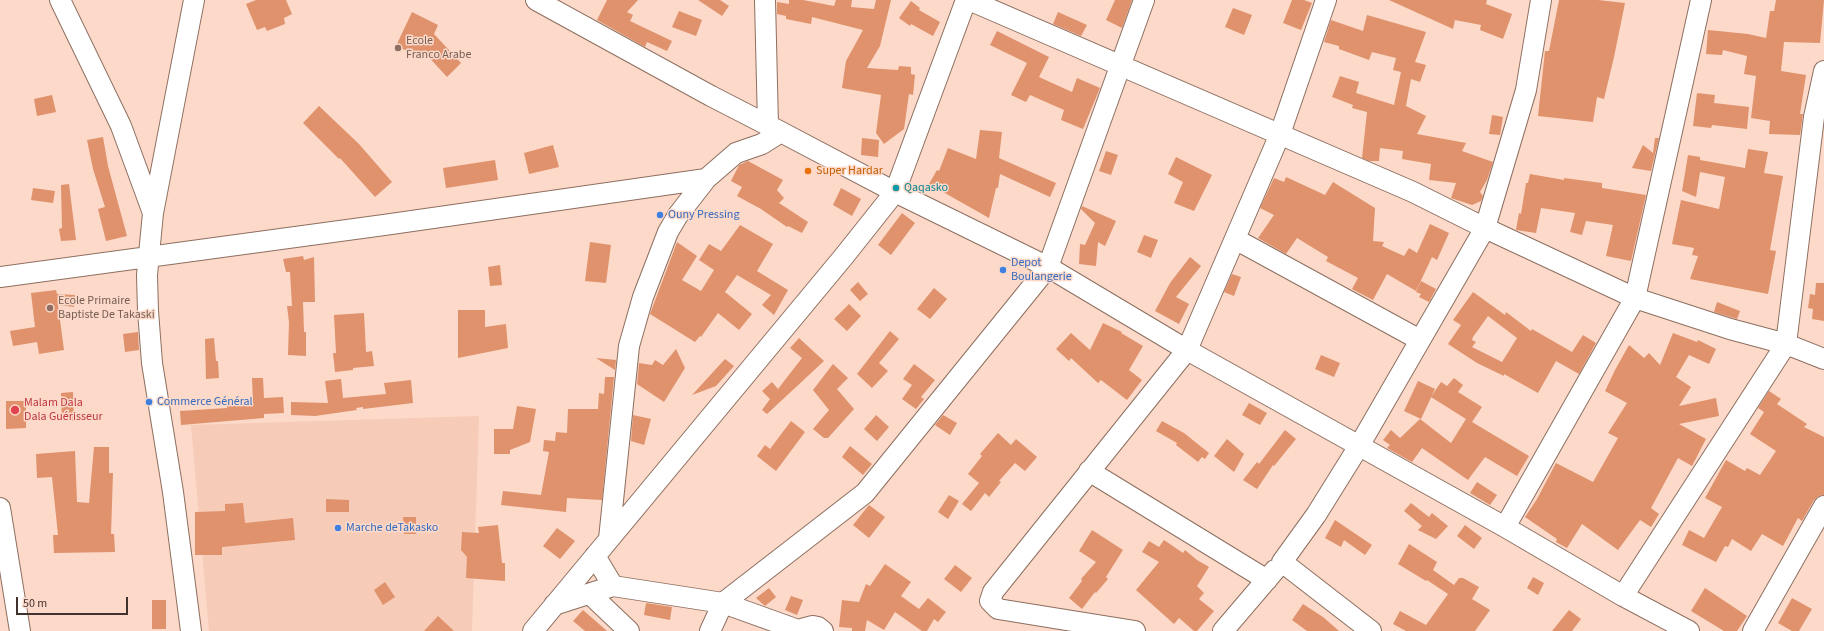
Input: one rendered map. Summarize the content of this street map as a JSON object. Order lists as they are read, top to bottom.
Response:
{
  "places": [
    "Ecole Franco Arabe",
    "Super Hardar",
    "Qaqasko",
    "Ouny Pressing",
    "Depot Boulangerie",
    "Ecole Primaire Baptiste De Takaski",
    "Commerce Général",
    "Malam Dala Dala Guérisseur",
    "Marche deTakasko"
  ],
  "scale_bar": "50 m"
}
